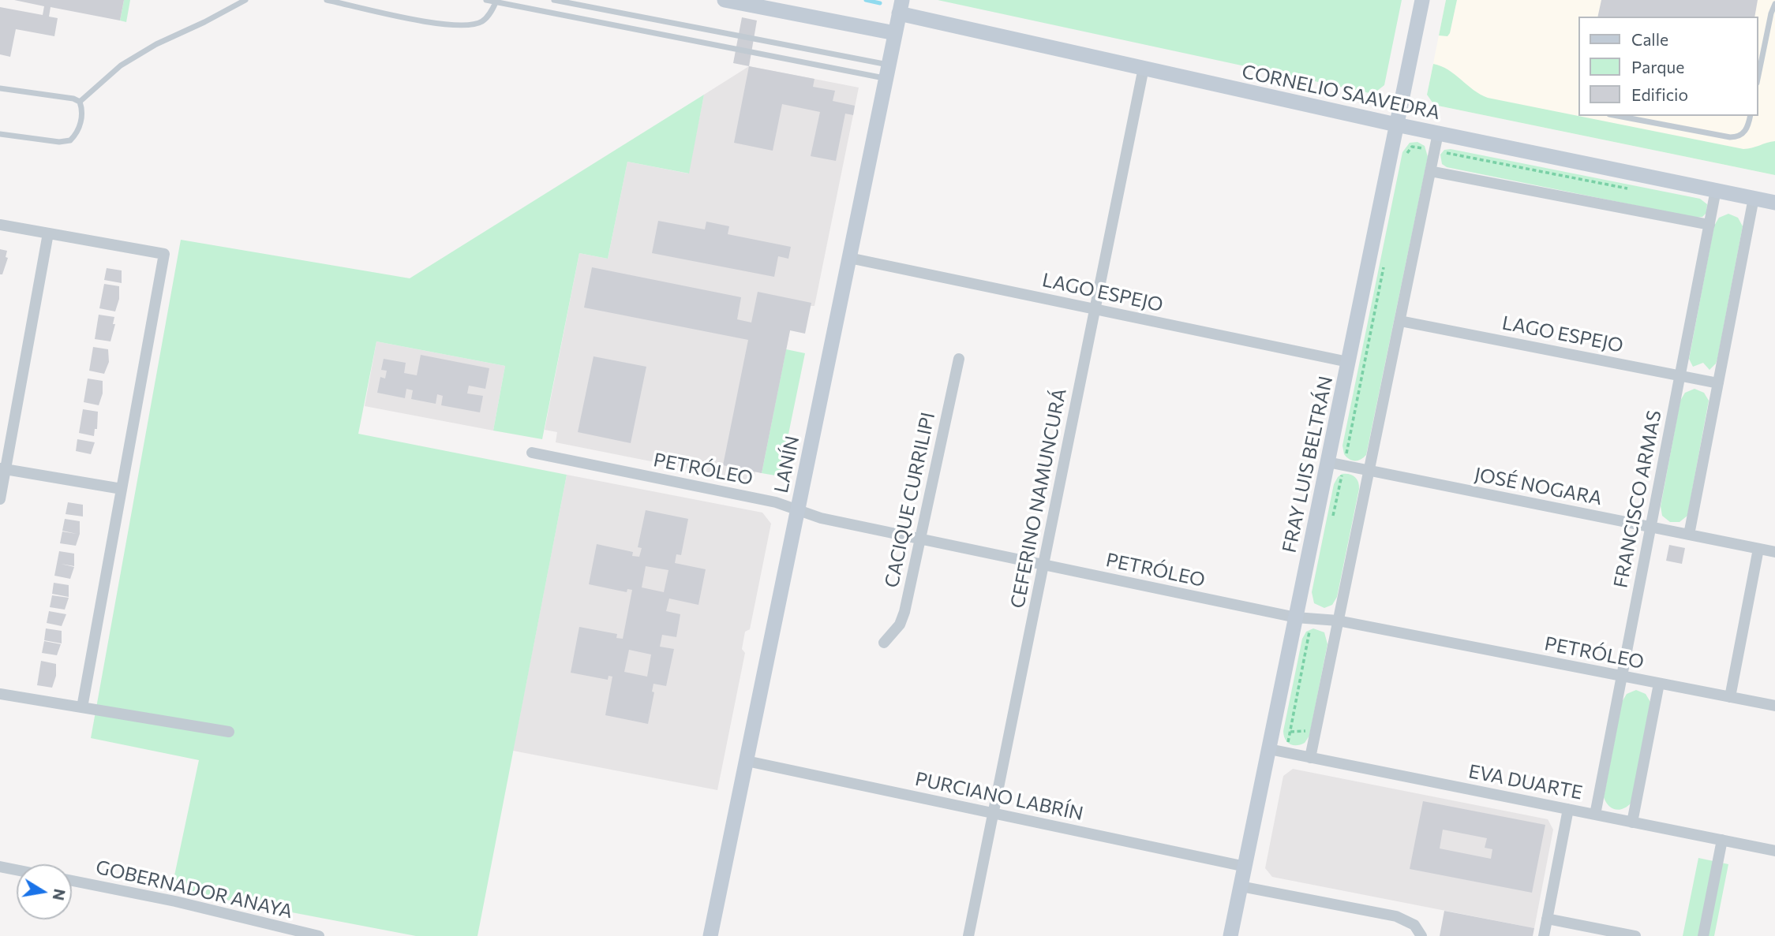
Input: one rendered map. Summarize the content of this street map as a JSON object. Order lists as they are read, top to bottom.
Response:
{
  "streets": {
    "main road": ["CORNELIO SAAVEDRA", "LANÍN", "FRAY LUIS BELTRÁN"],
    "street": [
      "LAGO ESPEJO",
      "PETRÓLEO",
      "JOSÉ NOGARA",
      "CEFERINO NAMUNCURÁ",
      "FRANCISCO ARMAS",
      "CACIQUE CURRILIPI",
      "EVA DUARTE",
      "PURCIANO LABRÍN",
      "GOBERNADOR ANAYA"
    ]
  },
  "crossings": [
    ["CORNELIO SAAVEDRA", "LANÍN"],
    ["CORNELIO SAAVEDRA", "FRAY LUIS BELTRÁN"],
    ["CORNELIO SAAVEDRA", "CEFERINO NAMUNCURÁ"],
    ["CORNELIO SAAVEDRA", "FRANCISCO ARMAS"],
    ["LAGO ESPEJO", "LANÍN"],
    ["LAGO ESPEJO", "FRAY LUIS BELTRÁN"],
    ["LAGO ESPEJO", "CEFERINO NAMUNCURÁ"],
    ["LAGO ESPEJO", "FRANCISCO ARMAS"],
    ["LANÍN", "PETRÓLEO"],
    ["LANÍN", "PURCIANO LABRÍN"],
    ["FRAY LUIS BELTRÁN", "PETRÓLEO"],
    ["FRAY LUIS BELTRÁN", "JOSÉ NOGARA"],
    ["FRAY LUIS BELTRÁN", "EVA DUARTE"],
    ["FRAY LUIS BELTRÁN", "PURCIANO LABRÍN"],
    ["PETRÓLEO", "CEFERINO NAMUNCURÁ"],
    ["PETRÓLEO", "FRANCISCO ARMAS"],
    ["PETRÓLEO", "CACIQUE CURRILIPI"],
    ["JOSÉ NOGARA", "FRANCISCO ARMAS"],
    ["CEFERINO NAMUNCURÁ", "PURCIANO LABRÍN"],
    ["FRANCISCO ARMAS", "EVA DUARTE"]
  ],
  "legend": ["Calle", "Parque", "Edificio"],
  "north": "right"
}
